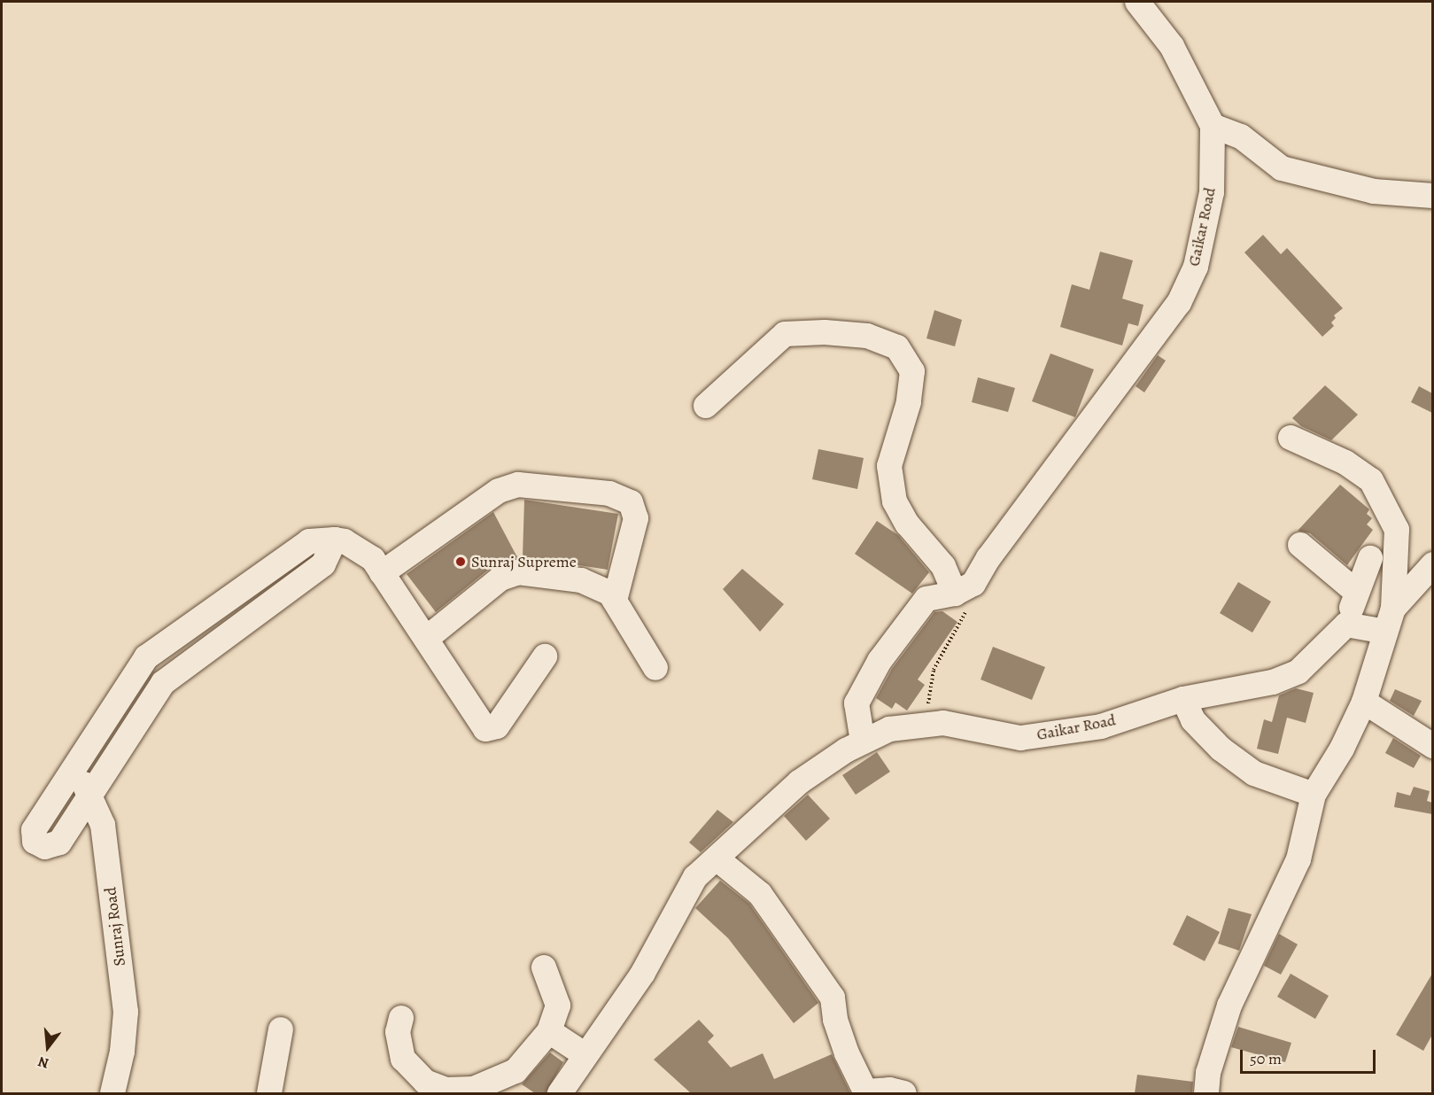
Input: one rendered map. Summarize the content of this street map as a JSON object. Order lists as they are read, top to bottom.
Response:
{
  "streets": {
    "street": ["Gaikar Road", "Sunraj Road"]
  },
  "places": ["Sunraj Supreme"],
  "scale_bar": "50 m",
  "north": "bottom"
}
